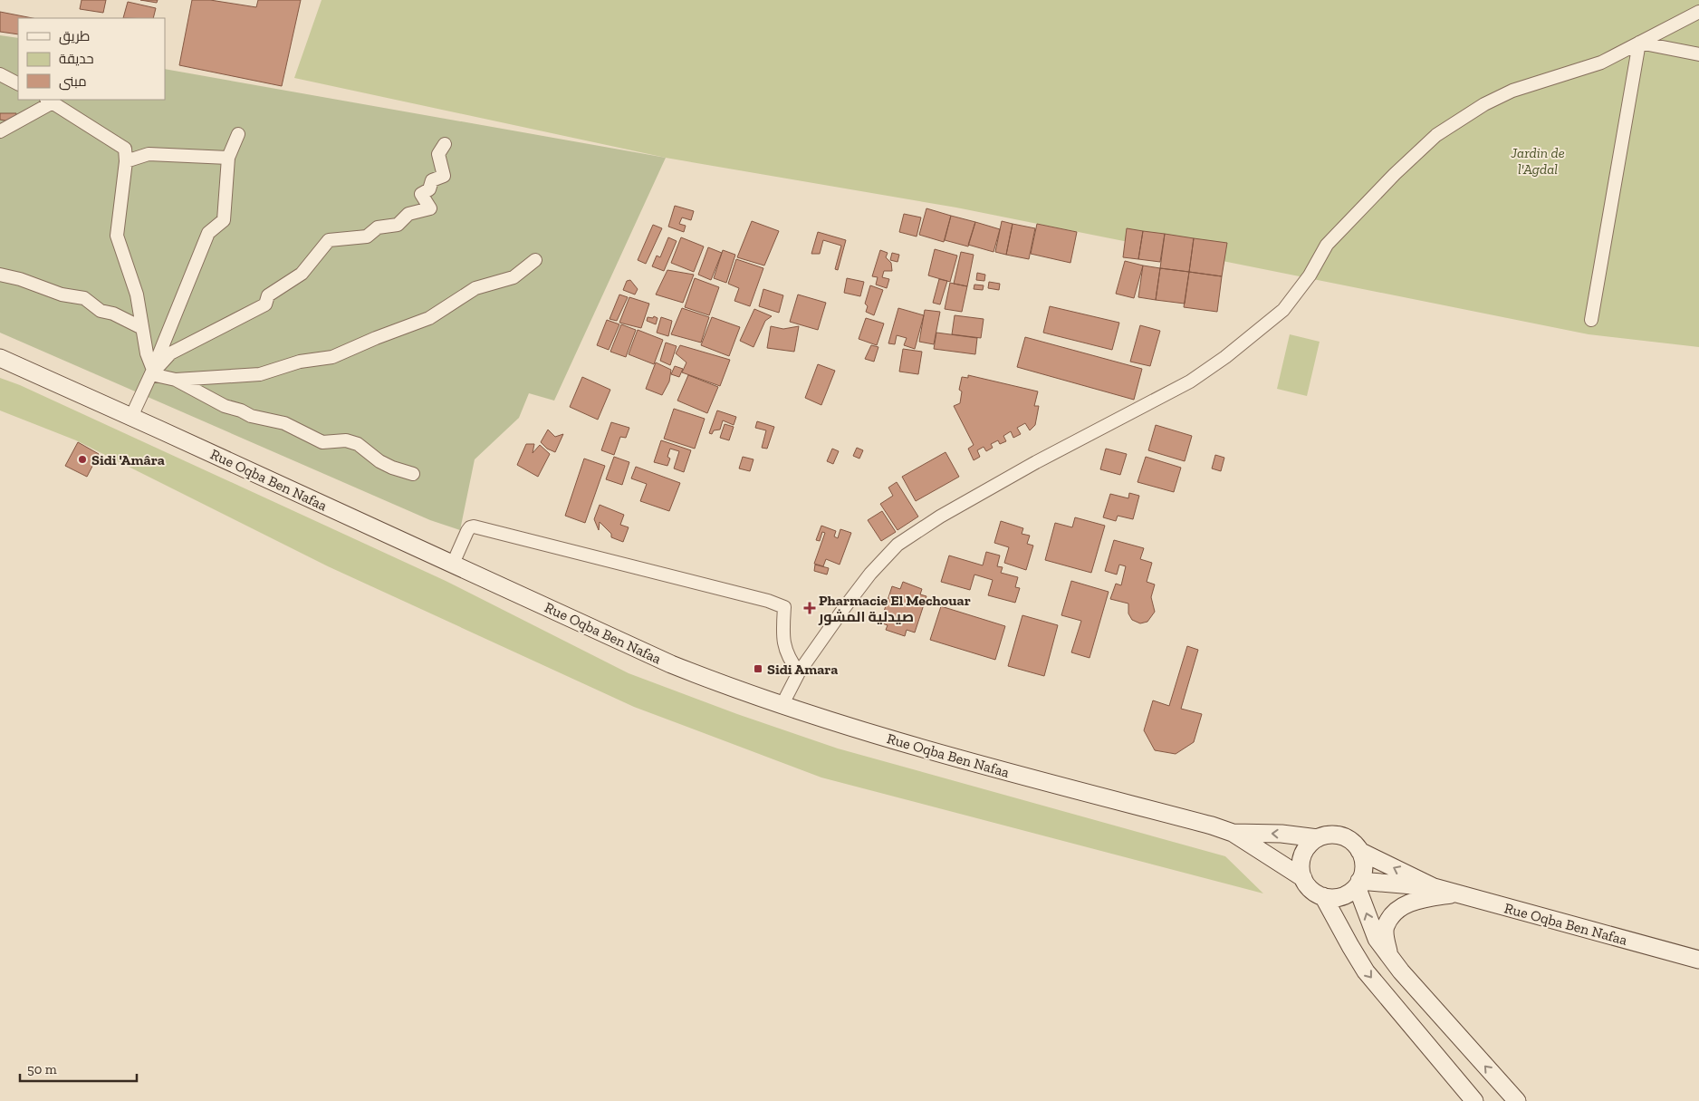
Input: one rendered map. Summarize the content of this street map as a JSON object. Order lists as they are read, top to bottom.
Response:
{
  "streets": {
    "street": ["Rue Oqba Ben Nafaa"]
  },
  "parks": ["Jardin de l'Agdal"],
  "places": {
    "other": ["Sidi 'Amâra"],
    "health": ["Pharmacie El Mechouar صيدلية المشور"],
    "transit": ["Sidi Amara"]
  },
  "legend": ["طريق", "حديقة", "مبنى"],
  "scale_bar": "50 m"
}
